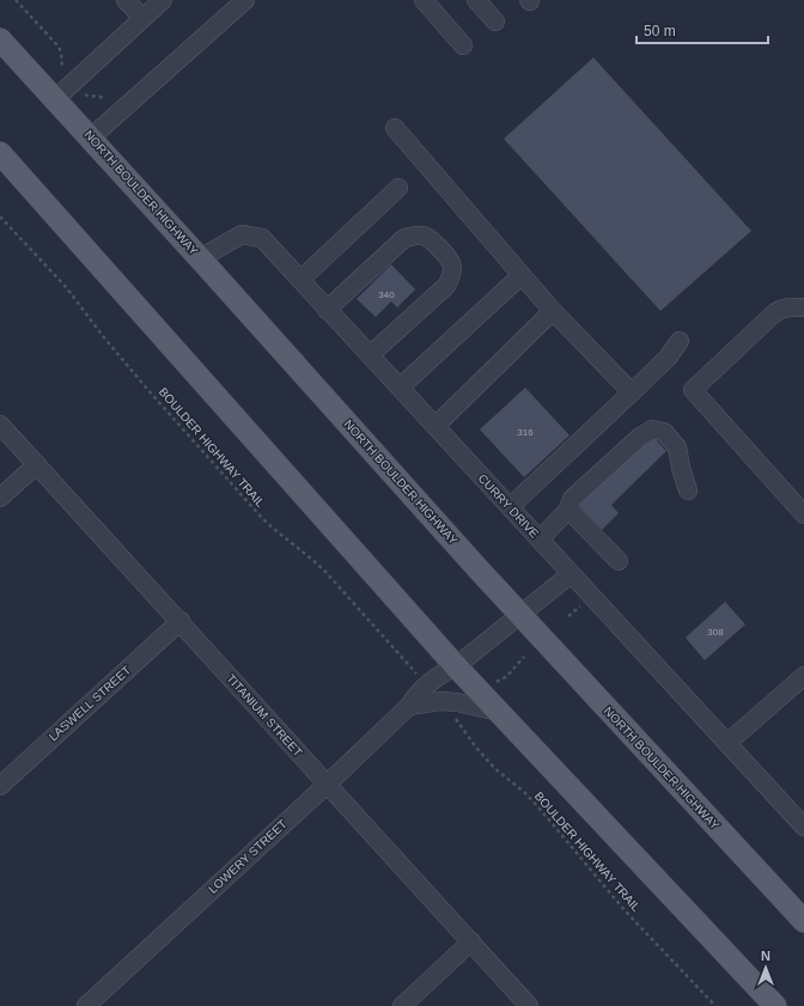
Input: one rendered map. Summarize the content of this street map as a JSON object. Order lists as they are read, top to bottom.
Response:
{
  "streets": {
    "main road": ["NORTH BOULDER HIGHWAY"],
    "street": [
      "CURRY DRIVE",
      "LASWELL STREET",
      "TITANIUM STREET",
      "LOWERY STREET"
    ],
    "path": ["BOULDER HIGHWAY TRAIL"]
  },
  "crossings": [
    ["NORTH BOULDER HIGHWAY", "CURRY DRIVE"],
    ["NORTH BOULDER HIGHWAY", "LOWERY STREET"],
    ["CURRY DRIVE", "LOWERY STREET"],
    ["LASWELL STREET", "TITANIUM STREET"],
    ["TITANIUM STREET", "LOWERY STREET"]
  ],
  "house_numbers": ["340", "316", "308"],
  "scale_bar": "50 m",
  "north": "top"
}
